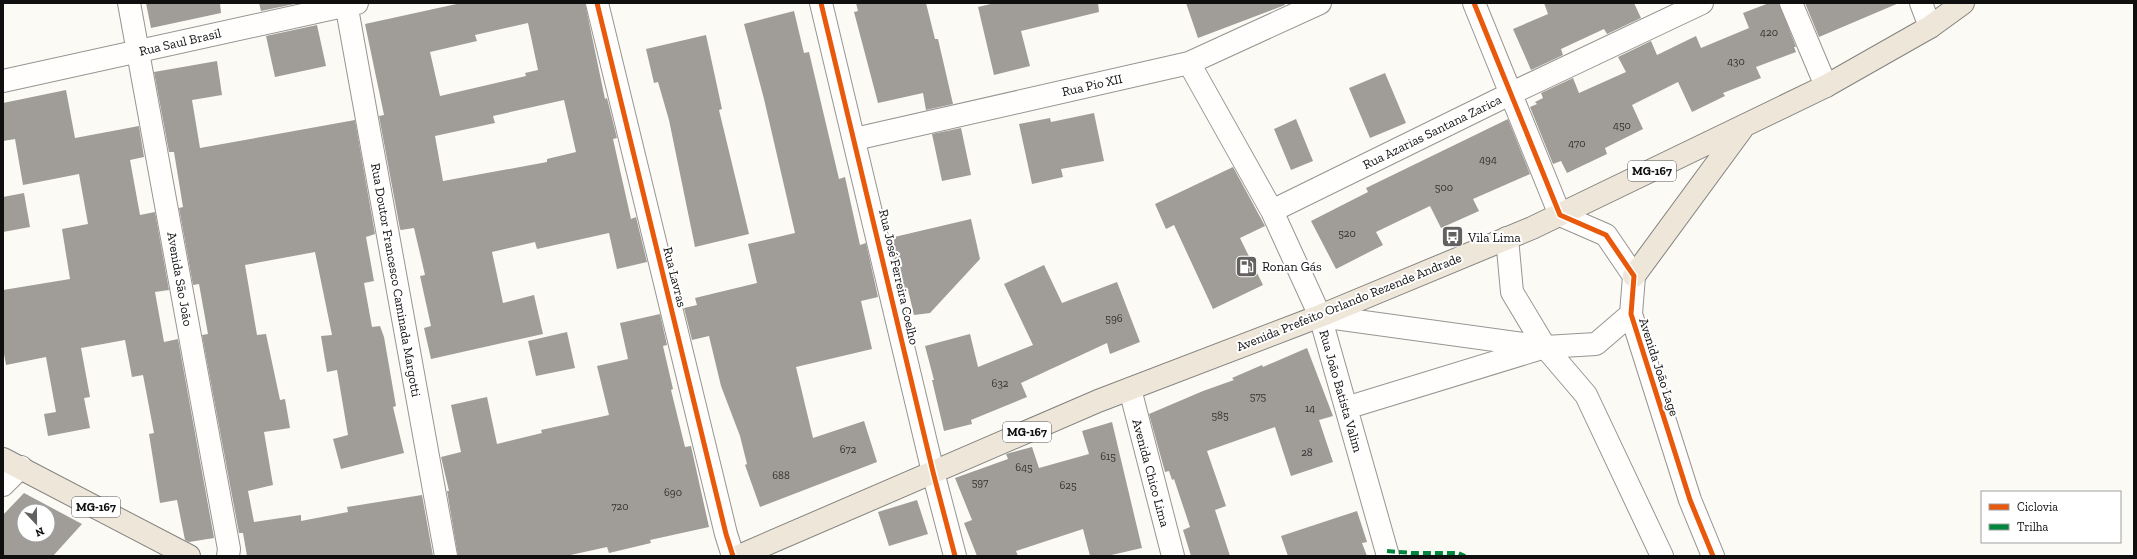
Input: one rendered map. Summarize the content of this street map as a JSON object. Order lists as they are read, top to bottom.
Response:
{
  "streets": {
    "main road": ["MG-167", "Avenida Prefeito Orlando Rezende Andrade"],
    "street": [
      "Rua Saul Brasil",
      "Rua Pio XII",
      "Rua Azarias Santana Zarica",
      "Rua Lavras",
      "Rua José Ferreira Coelho",
      "Avenida São João",
      "Rua Doutor Francesco Caminada Margotti",
      "Avenida João Lage",
      "Rua João Batista Valim",
      "Avenida Chico Lima"
    ]
  },
  "crossings": [
    ["Rua Saul Brasil", "Avenida São João"],
    ["Rua Saul Brasil", "Rua Doutor Francesco Caminada Margotti"],
    ["Rua Pio XII", "Rua José Ferreira Coelho"],
    ["Rua Pio XII", "Rua João Batista Valim"],
    ["Rua Azarias Santana Zarica", "Rua João Batista Valim"],
    ["Rua José Ferreira Coelho", "Avenida Prefeito Orlando Rezende Andrade"],
    ["Avenida Prefeito Orlando Rezende Andrade", "Avenida João Lage"],
    ["Avenida Prefeito Orlando Rezende Andrade", "Rua João Batista Valim"],
    ["Avenida Prefeito Orlando Rezende Andrade", "Avenida Chico Lima"]
  ],
  "places": {
    "bus stop": ["Vila Lima"],
    "fuel station": ["Ronan Gás"]
  },
  "house_numbers": [
    "420",
    "430",
    "450",
    "470",
    "494",
    "500",
    "520",
    "596",
    "632",
    "575",
    "14",
    "585",
    "672",
    "28",
    "615",
    "645",
    "688",
    "597",
    "625",
    "690",
    "720"
  ],
  "legend": ["Ciclovia", "Trilha"],
  "north": "bottom"
}
